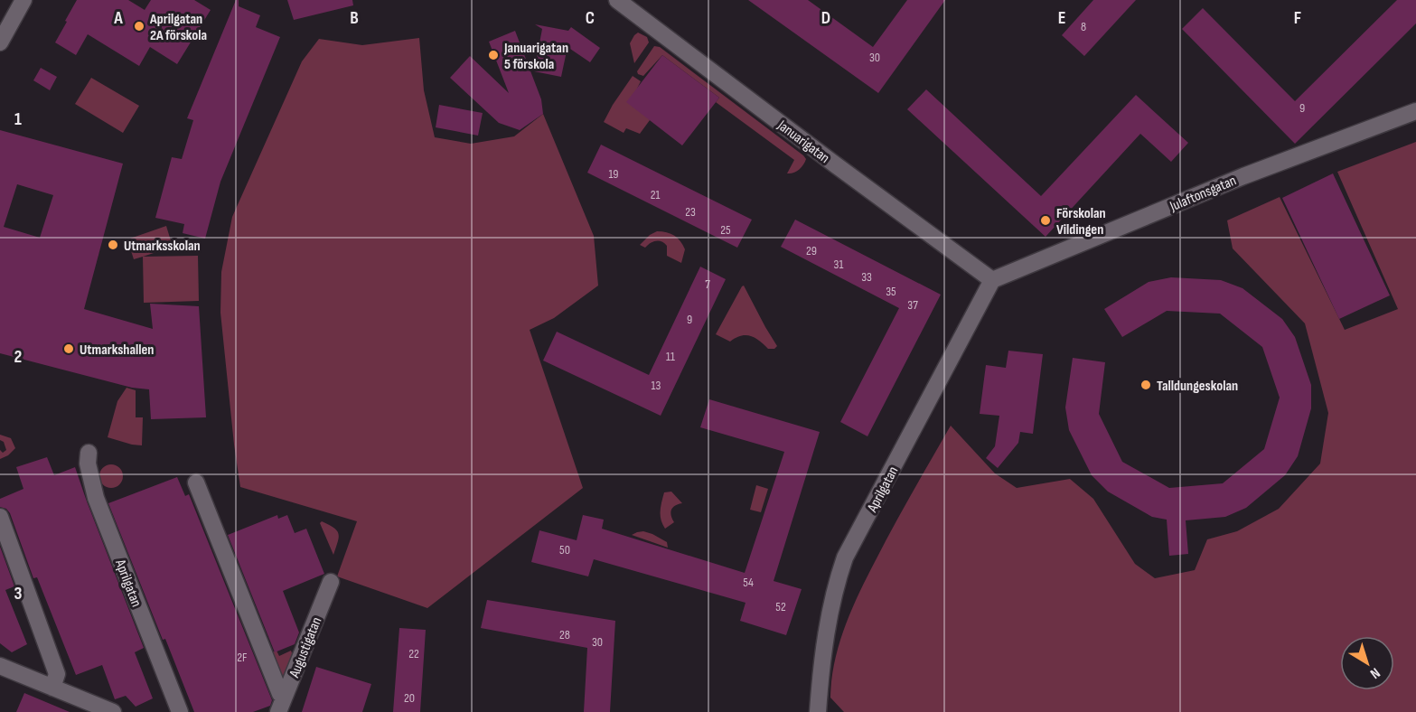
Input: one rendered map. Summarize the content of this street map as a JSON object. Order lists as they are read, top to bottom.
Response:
{
  "streets": {
    "street": [
      "Januarigatan",
      "Julaftonsgatan",
      "Aprilgatan",
      "Augustigatan"
    ]
  },
  "crossings": [
    ["Januarigatan", "Julaftonsgatan"],
    ["Januarigatan", "Aprilgatan"],
    ["Julaftonsgatan", "Aprilgatan"]
  ],
  "places": [
    "Aprilgatan 2A förskola",
    "Januarigatan 5 förskola",
    "Förskolan Vildingen",
    "Utmarksskolan",
    "Utmarkshallen",
    "Talldungeskolan"
  ],
  "house_numbers": [
    "8",
    "30",
    "9",
    "19",
    "21",
    "23",
    "25",
    "29",
    "31",
    "33",
    "7",
    "35",
    "37",
    "9",
    "11",
    "13",
    "50",
    "54",
    "52",
    "28",
    "30",
    "22",
    "2F",
    "20"
  ],
  "north": "bottom right",
  "grid": {
    "columns": [
      "A",
      "B",
      "C",
      "D",
      "E",
      "F"
    ],
    "rows": ["1", "2", "3"]
  }
}
